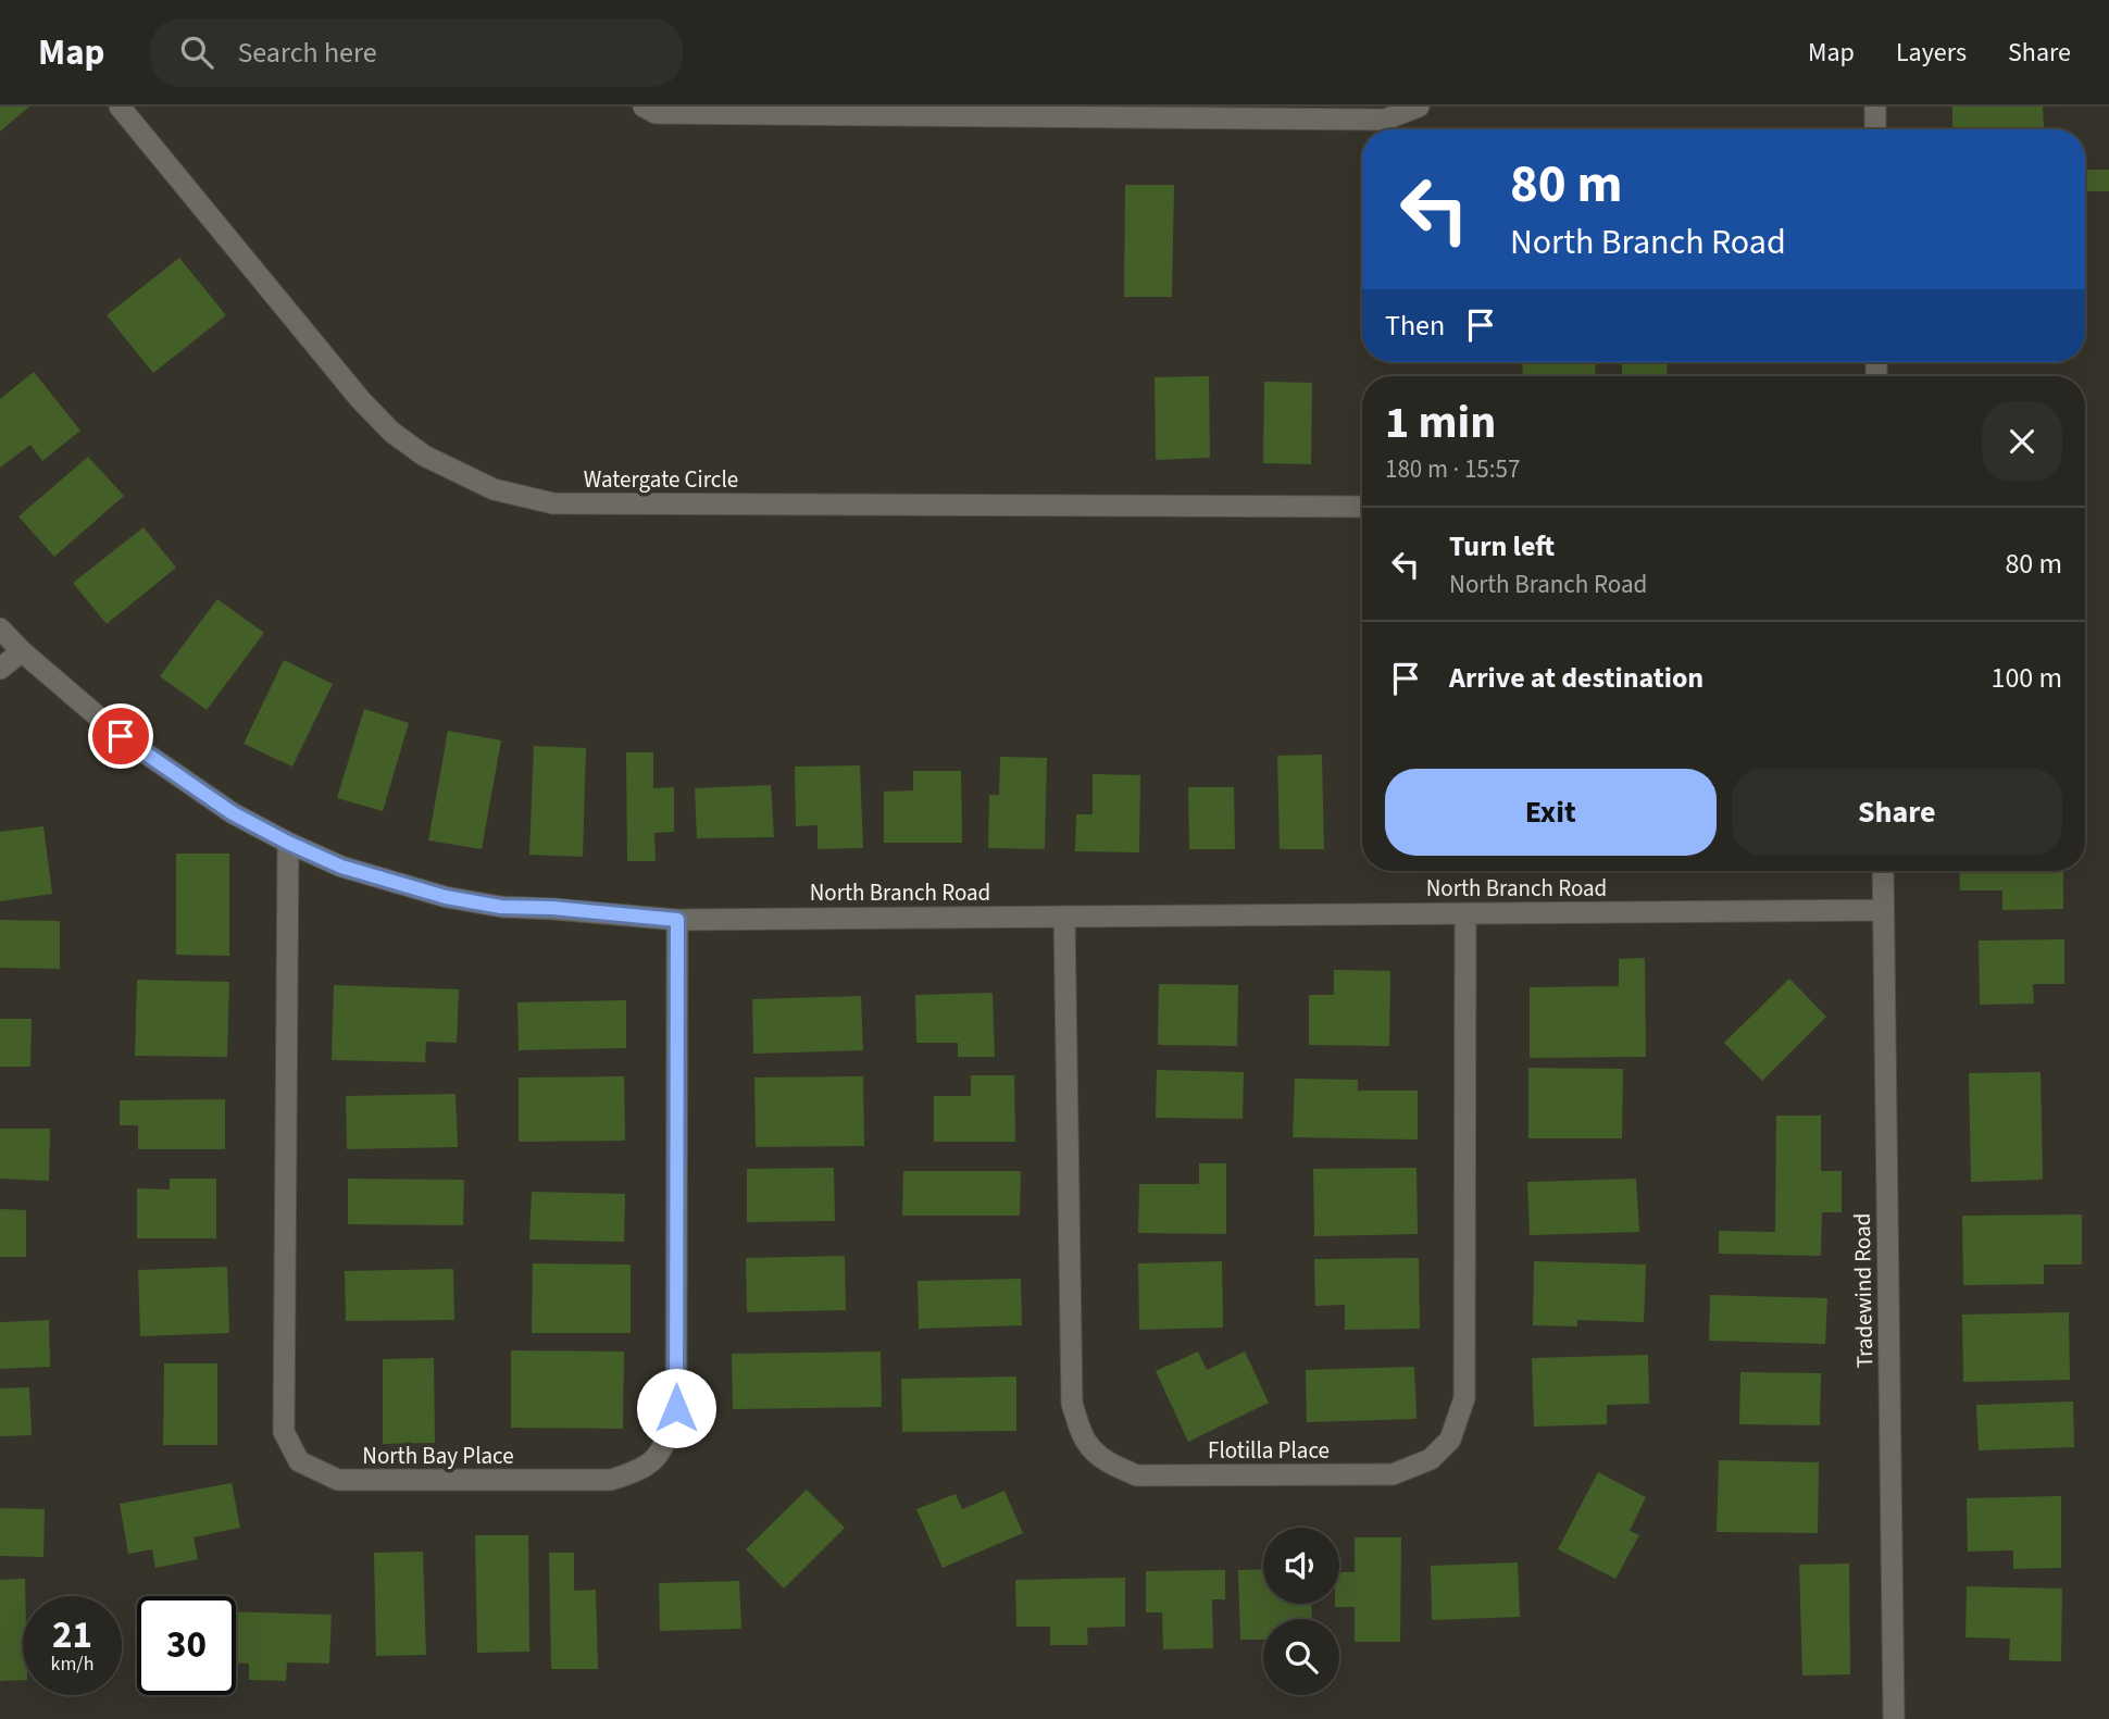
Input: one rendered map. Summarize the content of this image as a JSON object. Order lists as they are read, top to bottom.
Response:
{
  "streets": {
    "street": [
      "Watergate Circle",
      "North Branch Road",
      "Tradewind Road",
      "Flotilla Place",
      "North Bay Place"
    ]
  },
  "crossings": [
    ["North Branch Road", "Tradewind Road"],
    ["North Branch Road", "Flotilla Place"],
    ["North Branch Road", "North Bay Place"]
  ],
  "page": {
    "header": "Map",
    "search": "Search here",
    "nav": ["Map", "Layers", "Share"],
    "turn": ["80 m", "North Branch Road"],
    "then": "Then",
    "heading": ["1 min", "180 m · 15:57"],
    "list": [
      {
        "name": "Turn left",
        "note": "North Branch Road",
        "value": "80 m"
      },
      {
        "name": "Arrive at destination",
        "value": "100 m"
      }
    ],
    "buttons": ["Exit", "Share"],
    "speed": "21 km/h",
    "limit": "30"
  }
}
